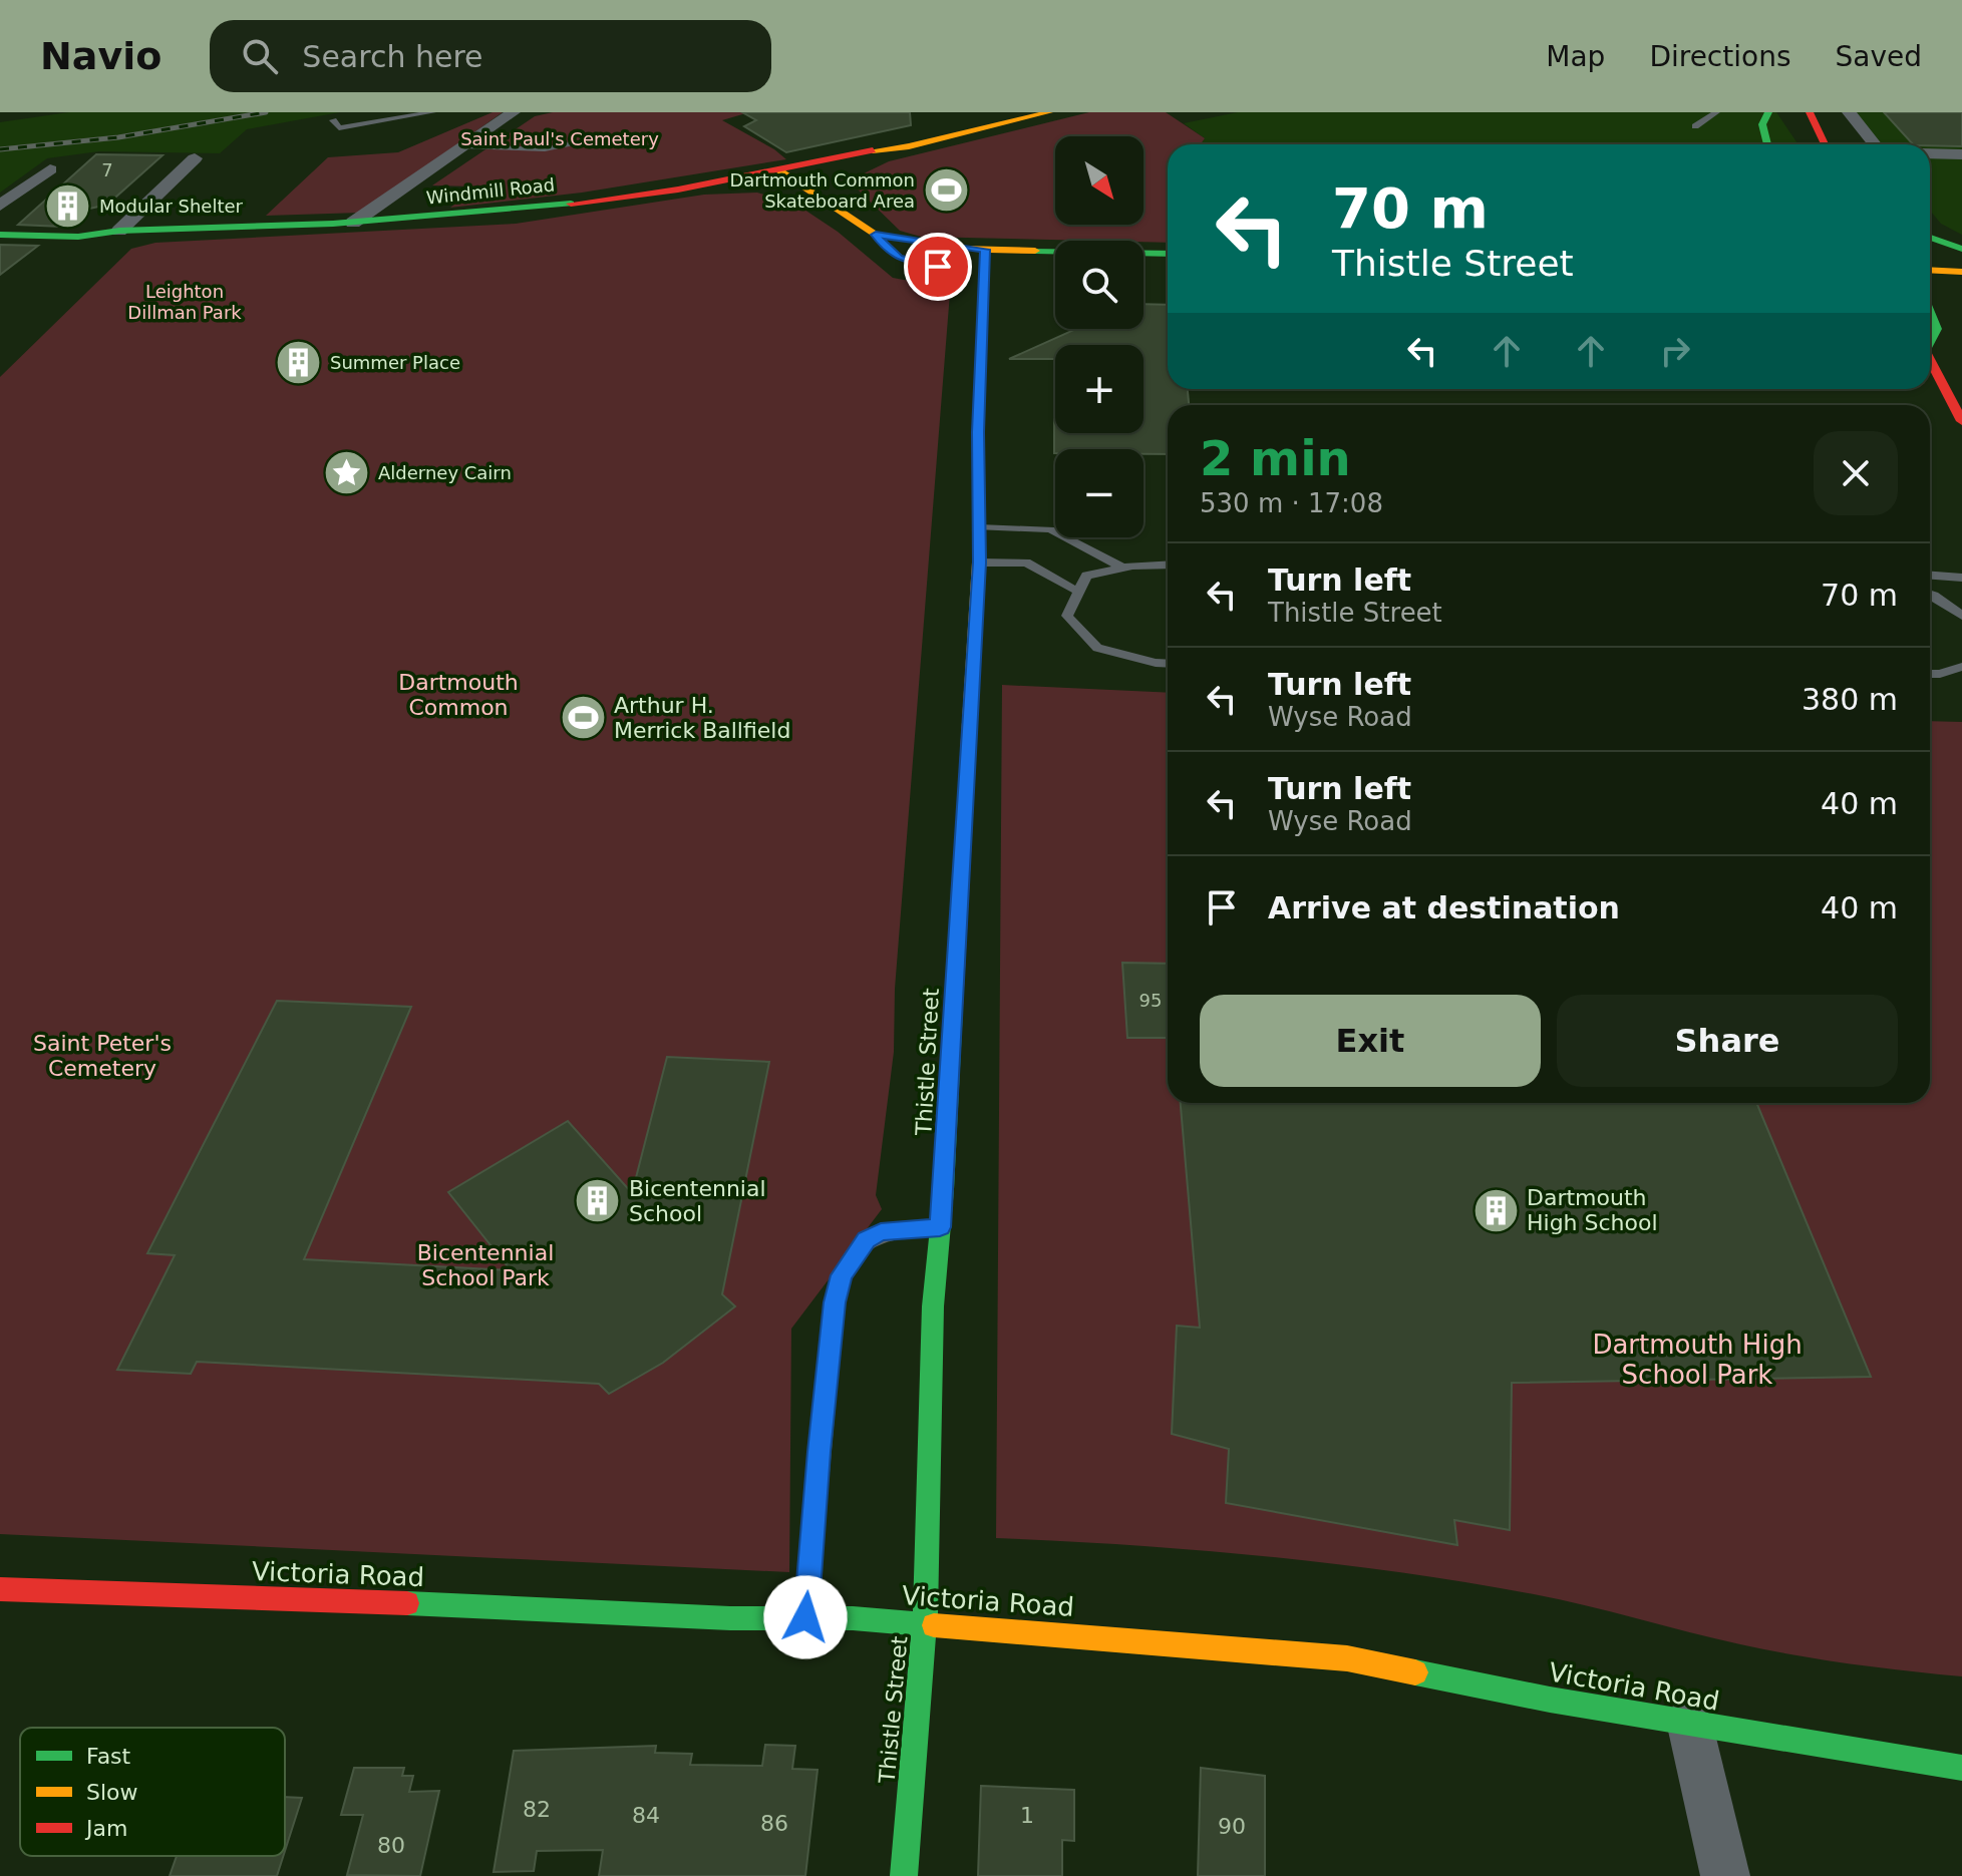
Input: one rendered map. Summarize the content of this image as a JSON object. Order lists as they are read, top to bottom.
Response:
{
  "streets": {
    "main road": ["Windmill Road", "Thistle Street", "Victoria Road"]
  },
  "crossings": [
    ["Thistle Street", "Victoria Road"]
  ],
  "parks": [
    "Saint Paul's Cemetery",
    "Leighton Dillman Park",
    "Dartmouth Common",
    "Saint Peter's Cemetery",
    "Bicentennial School Park",
    "Dartmouth High School Park"
  ],
  "places": {
    "sports": ["Dartmouth Common Skateboard Area", "Arthur H. Merrick Ballfield"],
    "building": [
      "Modular Shelter",
      "Summer Place",
      "Bicentennial School",
      "Dartmouth High School"
    ],
    "place": ["Alderney Cairn"]
  },
  "house_numbers": [
    "7",
    "95",
    "82",
    "84",
    "1",
    "86",
    "90",
    "80"
  ],
  "legend": ["Fast", "Slow", "Jam"],
  "north": "bottom right",
  "page": {
    "header": "Navio",
    "search": "Search here",
    "nav": ["Map", "Directions", "Saved"],
    "map_buttons": ["+", "−"],
    "turn": ["70 m", "Thistle Street"],
    "heading": ["2 min", "530 m · 17:08"],
    "list": [
      {
        "name": "Turn left",
        "note": "Thistle Street",
        "value": "70 m"
      },
      {
        "name": "Turn left",
        "note": "Wyse Road",
        "value": "380 m"
      },
      {
        "name": "Turn left",
        "note": "Wyse Road",
        "value": "40 m"
      },
      {
        "name": "Arrive at destination",
        "value": "40 m"
      }
    ],
    "buttons": ["Exit", "Share"]
  }
}
